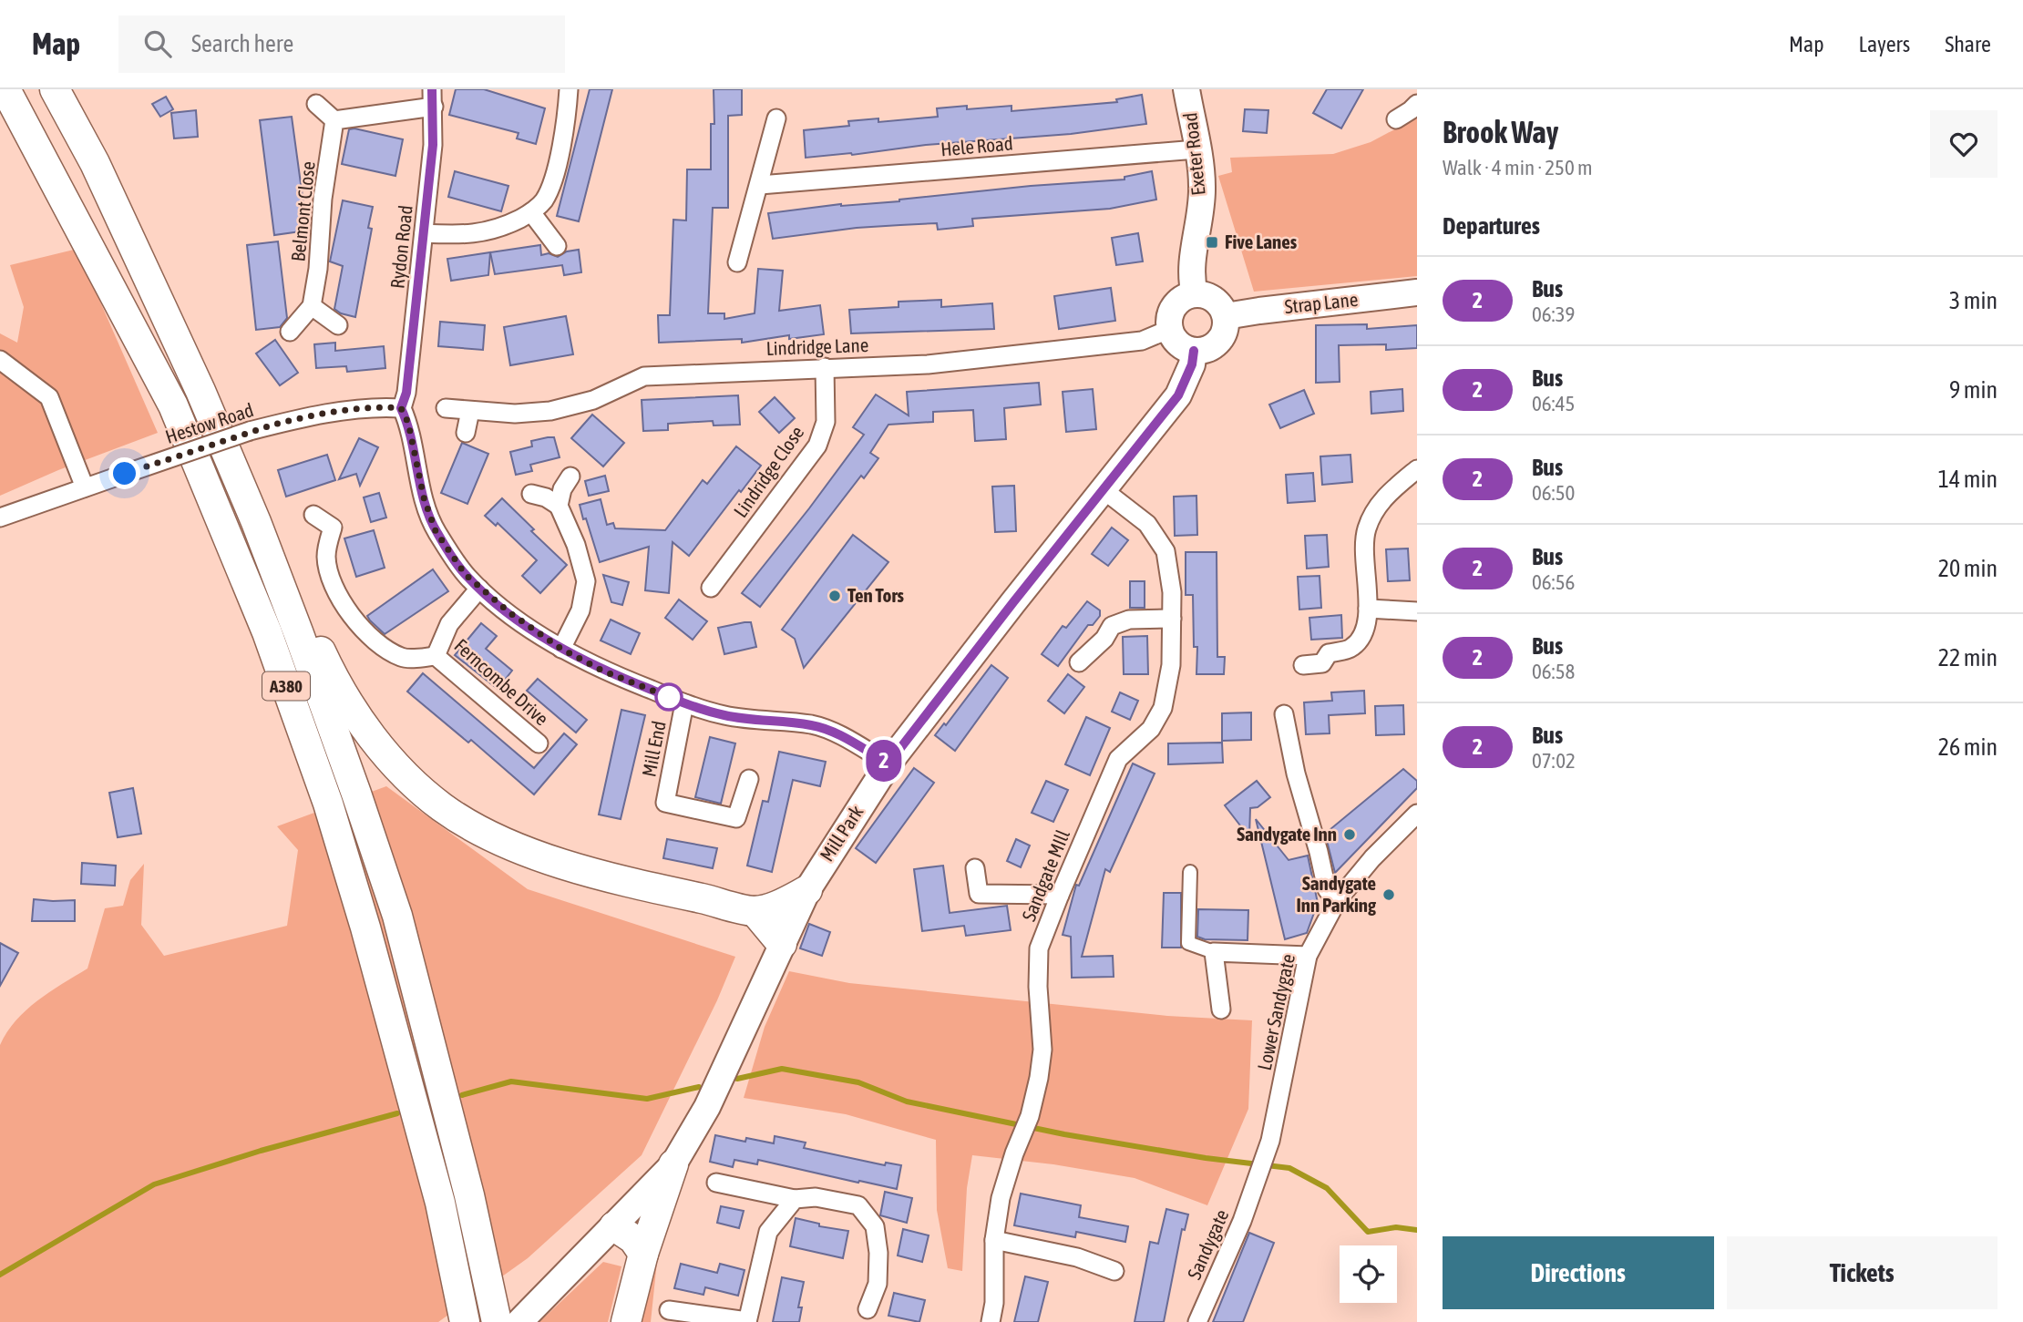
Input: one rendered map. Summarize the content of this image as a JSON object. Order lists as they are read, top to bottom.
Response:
{
  "streets": {
    "highway": ["A380"],
    "main road": ["Exeter Road", "Strap Lane", "Mill Park"],
    "street": [
      "Hele Road",
      "Belmont Close",
      "Rydon Road",
      "Lindridge Lane",
      "Hestow Road",
      "Lindridge Close",
      "Ferncombe Drive",
      "Mill End",
      "Sandgate MIll",
      "Lower Sandygate",
      "Sandygate"
    ]
  },
  "crossings": [
    ["Hele Road", "Exeter Road"],
    ["Exeter Road", "Strap Lane"],
    ["Exeter Road", "Lindridge Lane"],
    ["Exeter Road", "Mill Park"],
    ["Rydon Road", "Hestow Road"],
    ["Strap Lane", "Lindridge Lane"],
    ["Strap Lane", "Mill Park"],
    ["Lindridge Lane", "Lindridge Close"],
    ["Lindridge Lane", "Mill Park"],
    ["A380", "Mill Park"],
    ["Mill Park", "Sandgate MIll"],
    ["Lower Sandygate", "Sandygate"]
  ],
  "places": {
    "transit": ["Five Lanes"],
    "other": ["Ten Tors", "Sandygate Inn", "Sandygate Inn Parking"]
  },
  "lines": ["bus line 2"],
  "page": {
    "header": "Map",
    "search": "Search here",
    "nav": ["Map", "Layers", "Share"],
    "on_map": "2",
    "heading": [
      ["Brook Way", "Walk · 4 min · 250 m"],
      "Departures"
    ],
    "list": [
      {
        "mark": "2",
        "name": "Bus",
        "note": "06:39",
        "value": "3 min"
      },
      {
        "mark": "2",
        "name": "Bus",
        "note": "06:45",
        "value": "9 min"
      },
      {
        "mark": "2",
        "name": "Bus",
        "note": "06:50",
        "value": "14 min"
      },
      {
        "mark": "2",
        "name": "Bus",
        "note": "06:56",
        "value": "20 min"
      },
      {
        "mark": "2",
        "name": "Bus",
        "note": "06:58",
        "value": "22 min"
      },
      {
        "mark": "2",
        "name": "Bus",
        "note": "07:02",
        "value": "26 min"
      }
    ],
    "buttons": ["Directions", "Tickets"]
  }
}
